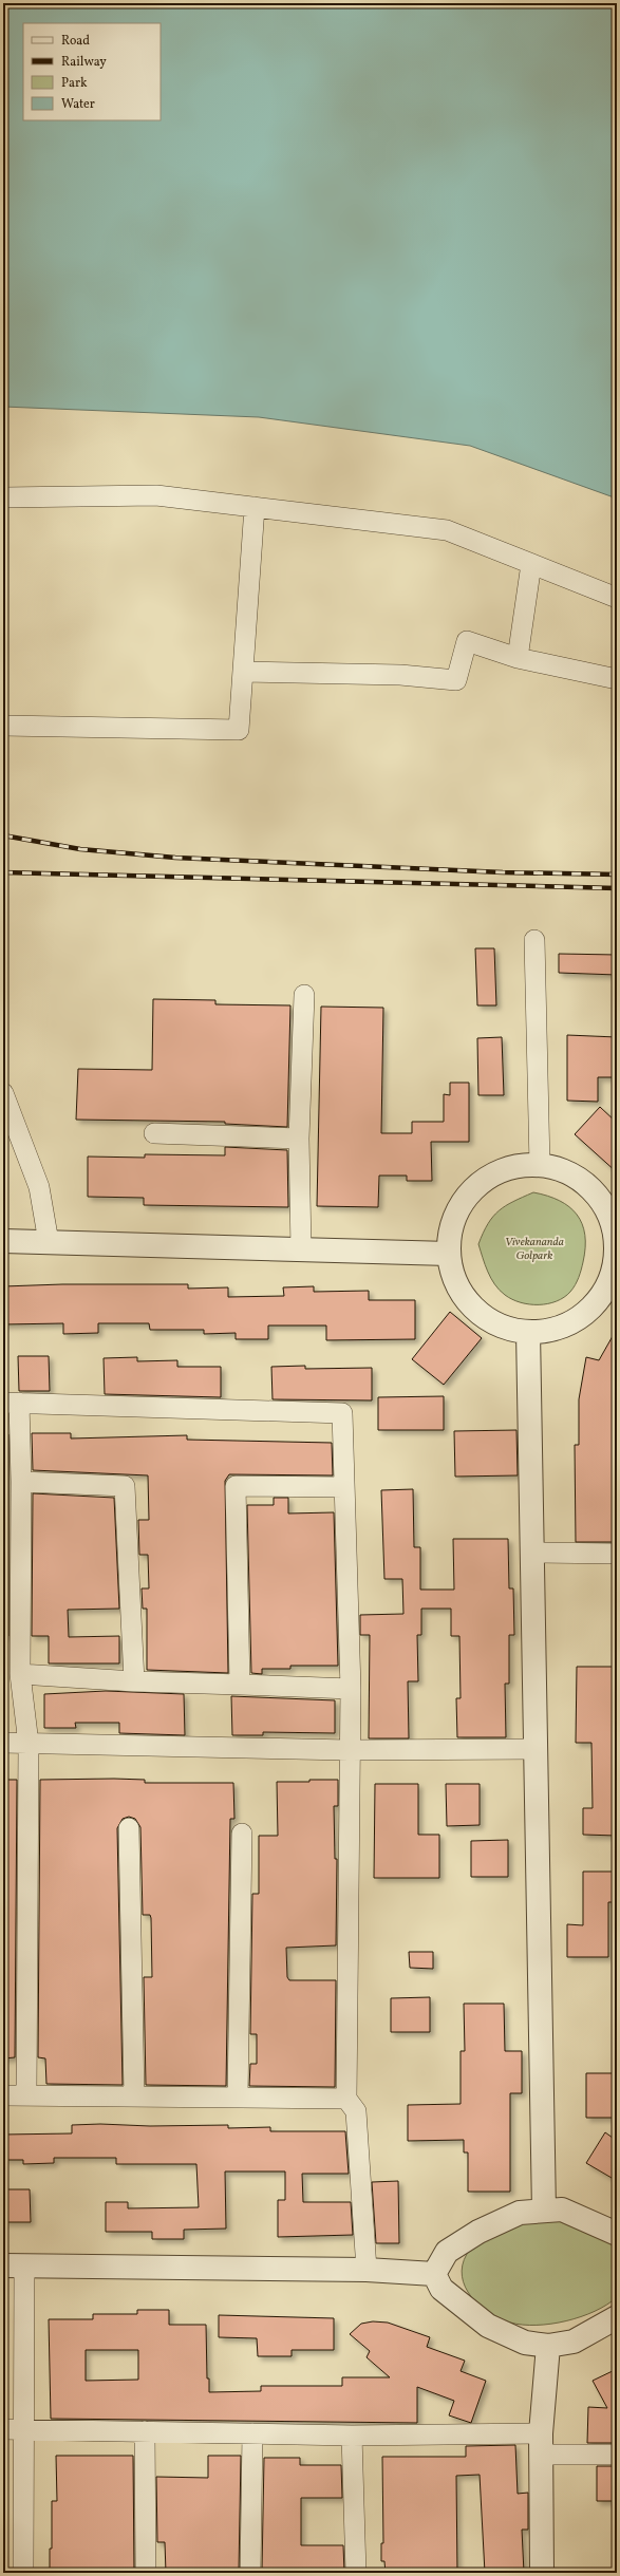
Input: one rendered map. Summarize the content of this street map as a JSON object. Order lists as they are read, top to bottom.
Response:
{
  "parks": ["Vivekananda Golpark"],
  "legend": [
    "Road",
    "Railway",
    "Park",
    "Water"
  ]
}
